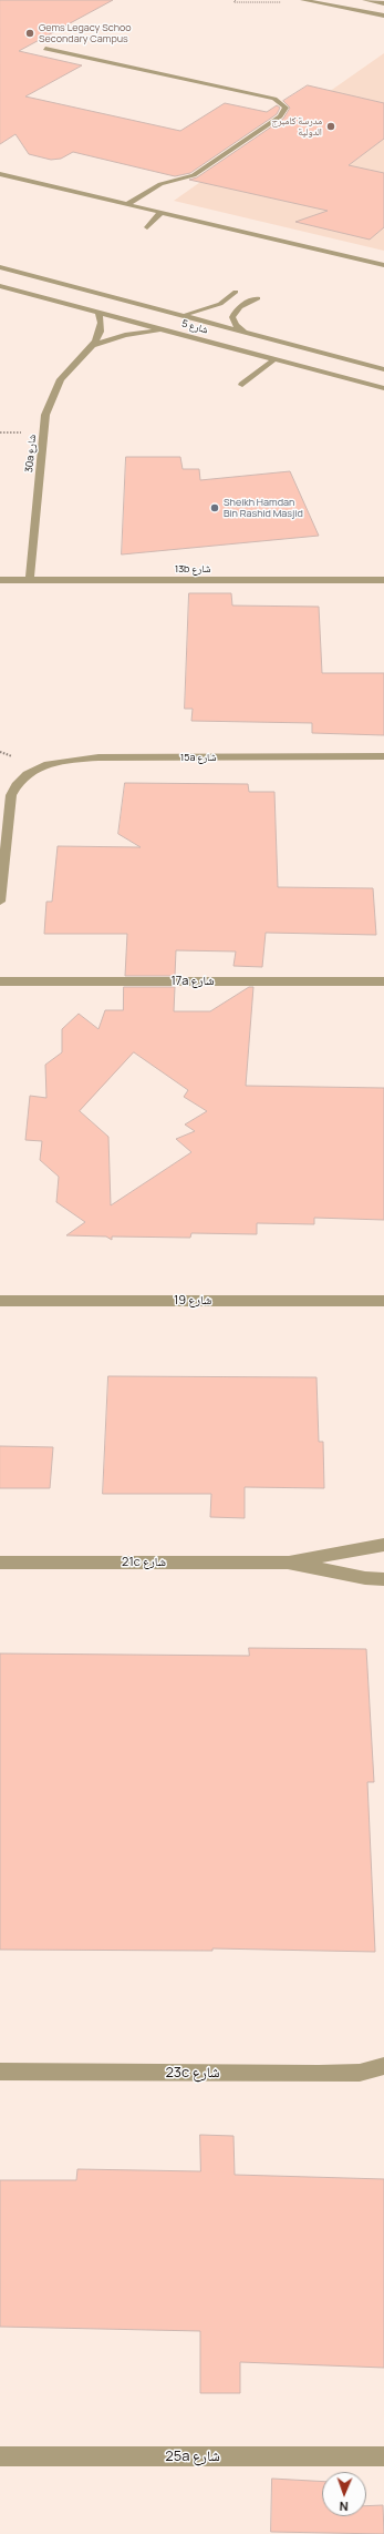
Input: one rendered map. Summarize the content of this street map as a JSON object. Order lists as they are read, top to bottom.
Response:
{
  "streets": {
    "street": [
      "شارع 5",
      "30a شارع",
      "13b شارع",
      "15a شارع",
      "17a شارع",
      "شارع 19",
      "21c شارع",
      "23c شارع",
      "25a شارع"
    ]
  },
  "crossings": [
    ["شارع 5", "30a شارع"],
    ["30a شارع", "13b شارع"]
  ],
  "places": ["Gems Legacy Schoo Secondary Campus", "مدرسة كامبرج الدولية", "Sheikh Hamdan Bin Rashid Masjid"],
  "north": "bottom"
}
